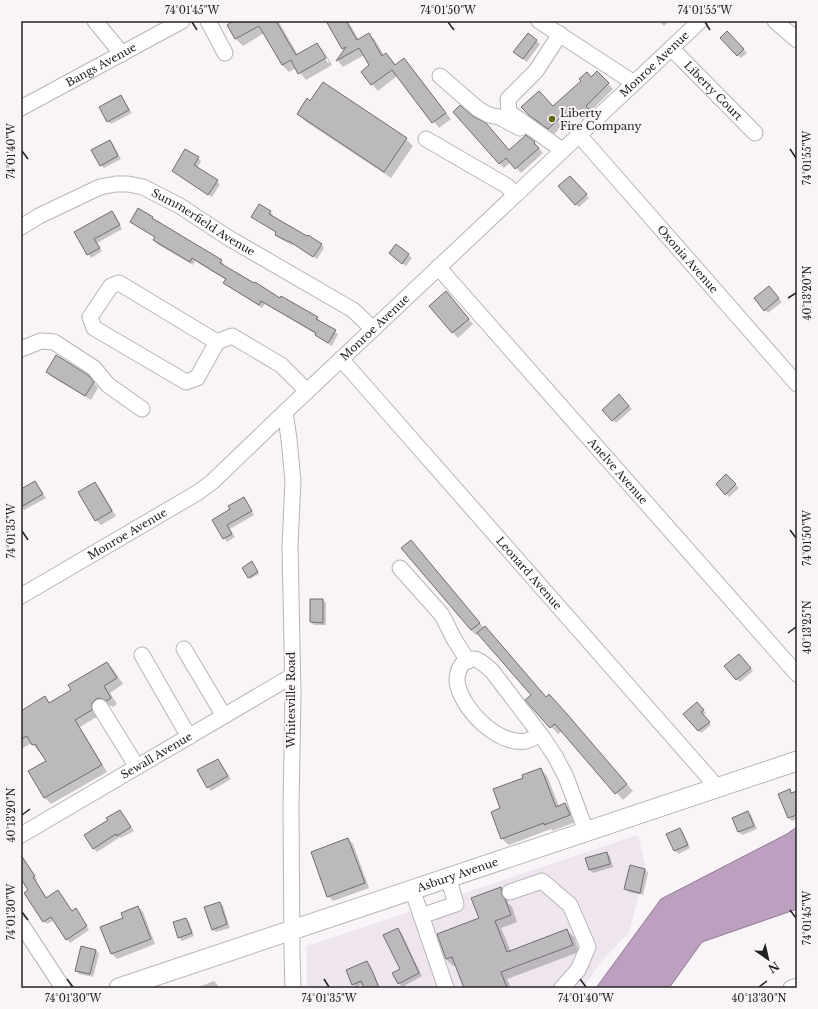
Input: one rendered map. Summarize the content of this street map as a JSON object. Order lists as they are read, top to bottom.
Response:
{
  "streets": {
    "main road": ["Asbury Avenue"],
    "street": [
      "Monroe Avenue",
      "Bangs Avenue",
      "Liberty Court",
      "Summerfield Avenue",
      "Oxonia Avenue",
      "Anelve Avenue",
      "Leonard Avenue",
      "Whitesville Road",
      "Sewall Avenue"
    ]
  },
  "crossings": [
    ["Monroe Avenue", "Liberty Court"],
    ["Monroe Avenue", "Summerfield Avenue"],
    ["Monroe Avenue", "Oxonia Avenue"],
    ["Monroe Avenue", "Anelve Avenue"],
    ["Monroe Avenue", "Leonard Avenue"],
    ["Monroe Avenue", "Whitesville Road"],
    ["Leonard Avenue", "Asbury Avenue"],
    ["Whitesville Road", "Sewall Avenue"],
    ["Whitesville Road", "Asbury Avenue"]
  ],
  "places": ["Liberty Fire Company"],
  "north": "bottom right",
  "coordinates": [
    "74°01'45\"W",
    "74°01'50\"W",
    "74°01'55\"W",
    "74°01'40\"W",
    "40°13'20\"N",
    "74°01'35\"W",
    "40°13'25\"N",
    "74°01'30\"W",
    "40°13'30\"N"
  ]
}
